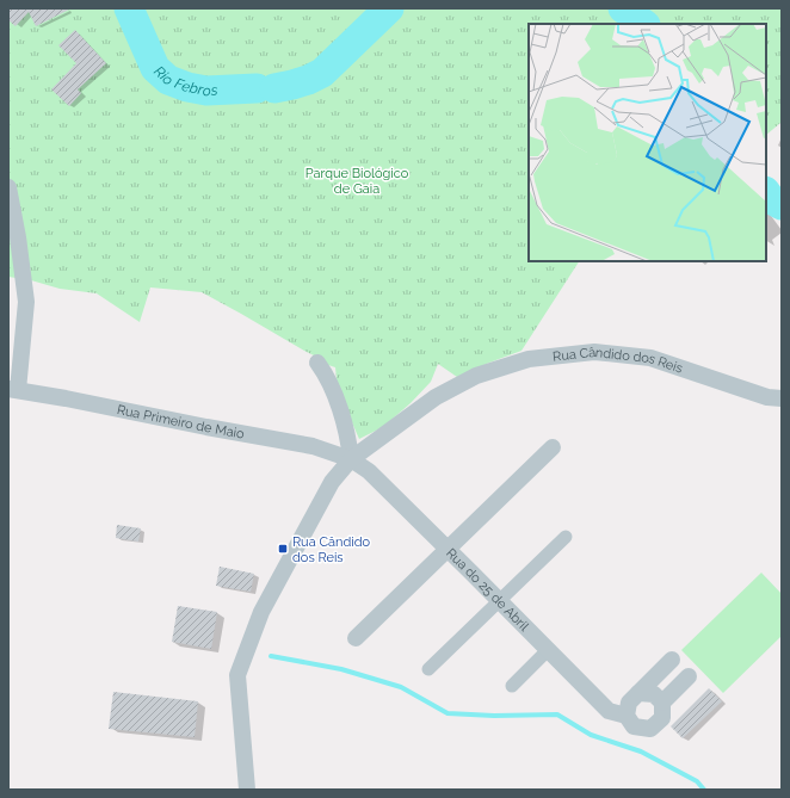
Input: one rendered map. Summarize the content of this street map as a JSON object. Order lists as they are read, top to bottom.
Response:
{
  "streets": {
    "street": ["Rua Cândido dos Reis", "Rua Primeiro de Maio", "Rua do 25 de Abril"]
  },
  "crossings": [
    ["Rua Cândido dos Reis", "Rua Primeiro de Maio"],
    ["Rua Cândido dos Reis", "Rua do 25 de Abril"],
    ["Rua Primeiro de Maio", "Rua do 25 de Abril"]
  ],
  "water": ["Rio Febros"],
  "parks": ["Parque Biológico de Gaia"],
  "places": {
    "transit": ["Rua Cândido dos Reis"]
  }
}
